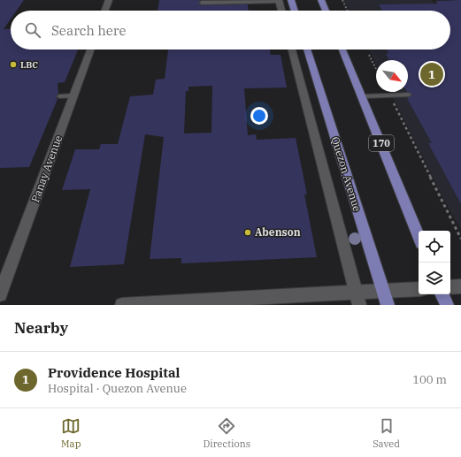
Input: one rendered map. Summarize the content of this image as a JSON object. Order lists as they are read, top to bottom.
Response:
{
  "streets": {
    "main road": ["170", "Quezon Avenue"],
    "street": ["Panay Avenue"]
  },
  "places": ["LBC", "Abenson"],
  "north": "bottom right",
  "page": {
    "search": "Search here",
    "pins": "1",
    "heading": "Nearby",
    "list": [
      {
        "mark": "1",
        "name": "Providence Hospital",
        "note": "Hospital · Quezon Avenue",
        "value": "100 m"
      }
    ],
    "nav": ["Map", "Directions", "Saved"]
  }
}
